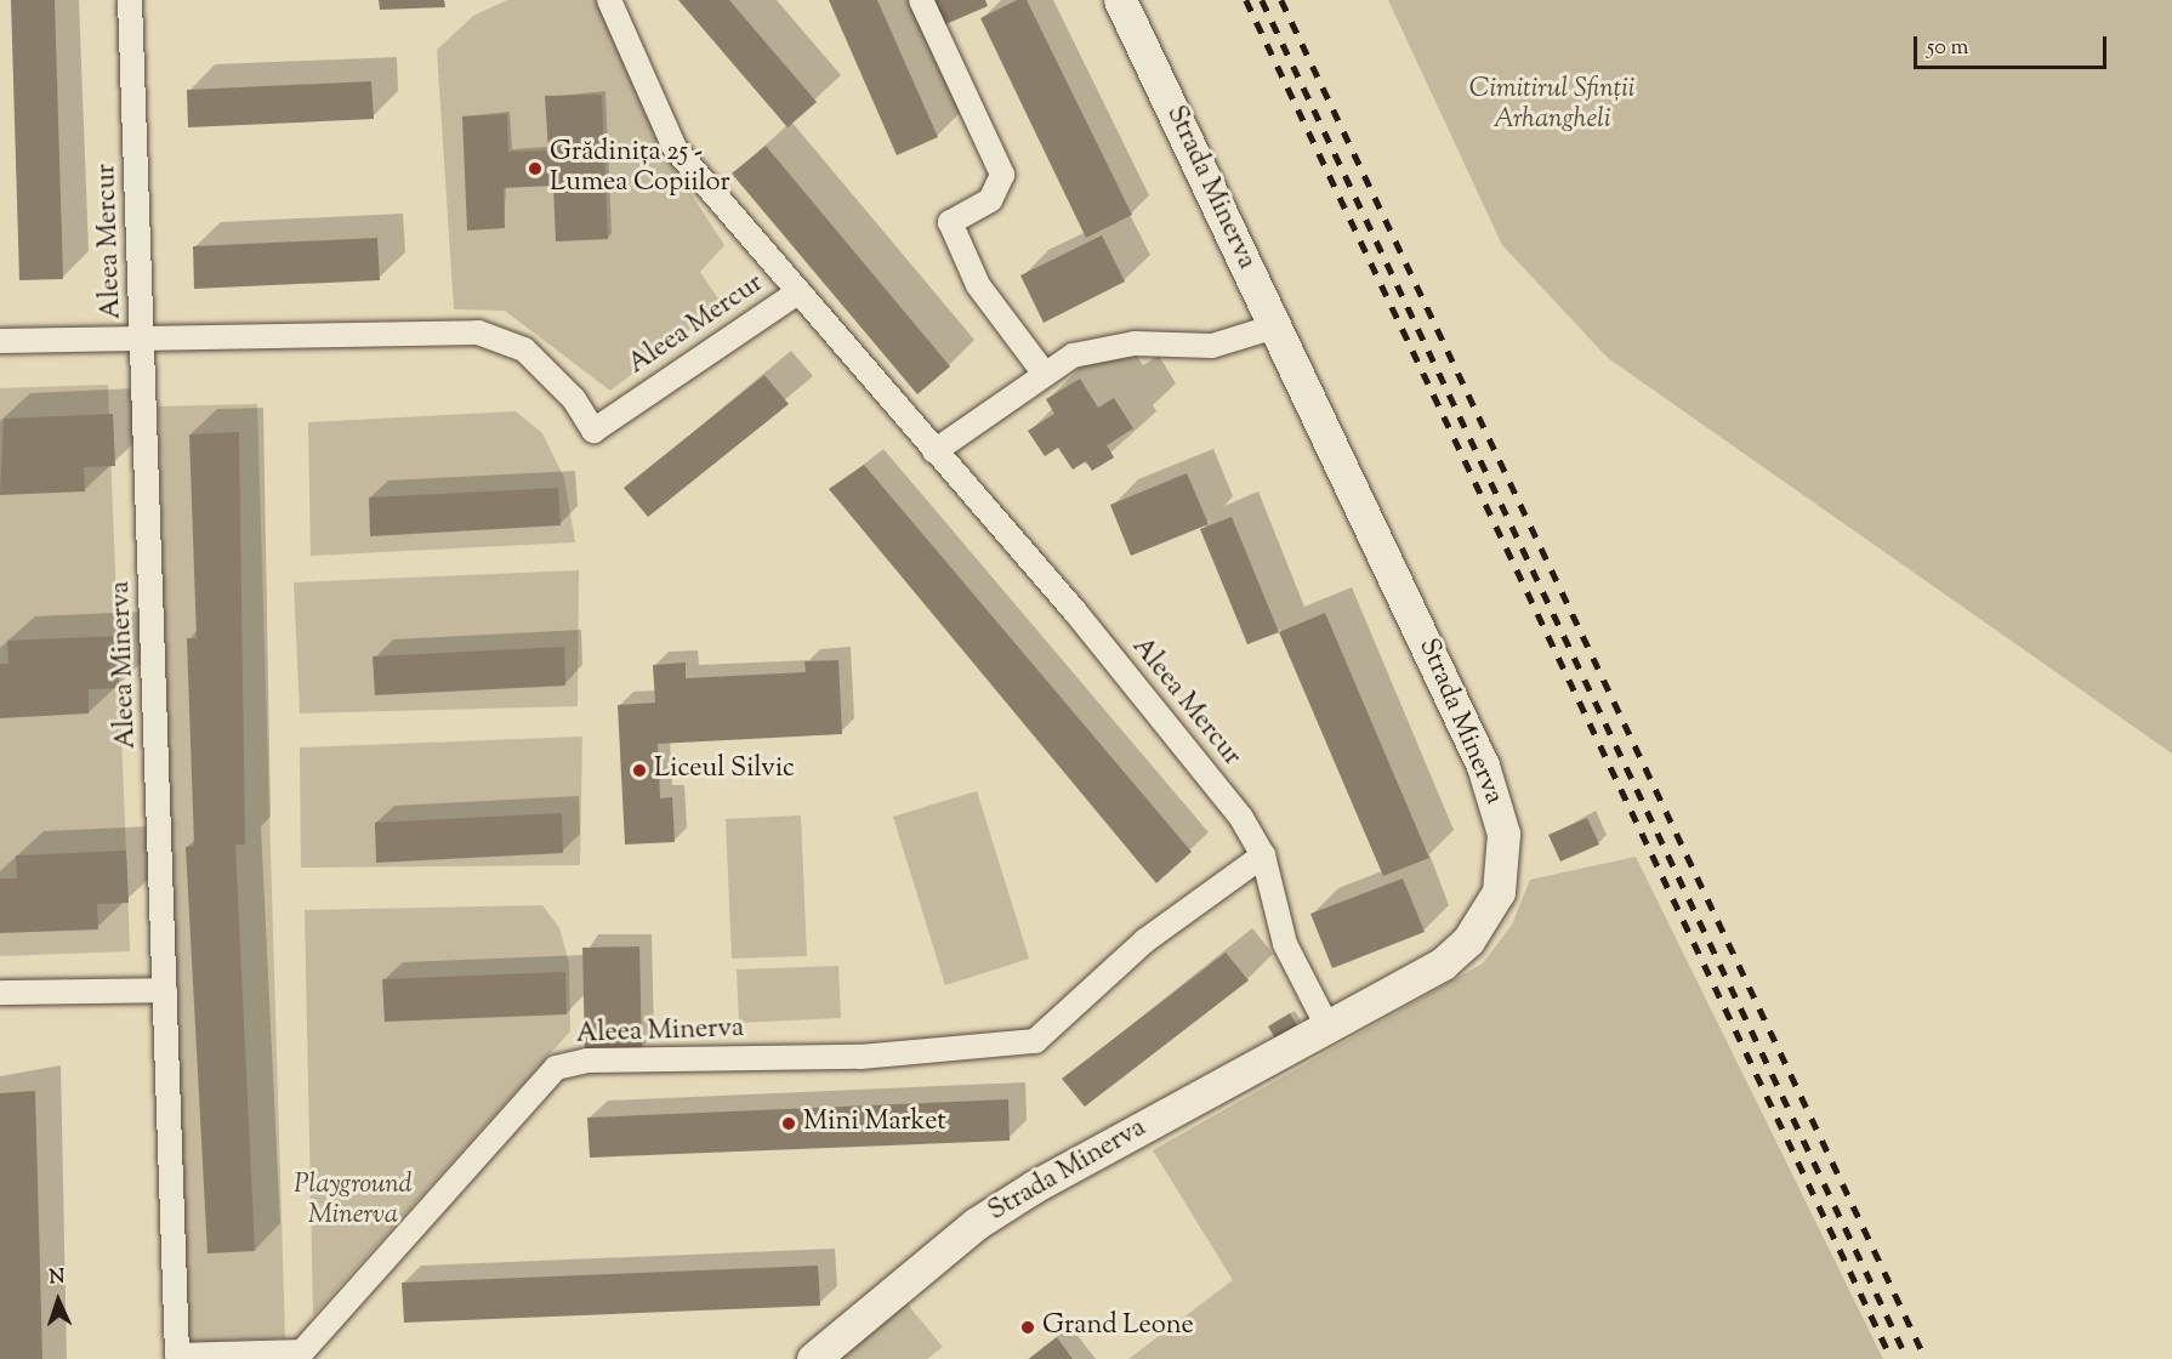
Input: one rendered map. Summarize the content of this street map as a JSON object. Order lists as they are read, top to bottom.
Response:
{
  "streets": {
    "street": ["Strada Minerva", "Aleea Mercur", "Aleea Minerva"]
  },
  "crossings": [
    ["Strada Minerva", "Aleea Mercur"],
    ["Aleea Mercur", "Aleea Minerva"]
  ],
  "parks": ["Cimitirul Sfinții Arhangheli", "Playground Minerva"],
  "places": [
    "Grădinița 25 - Lumea Copiilor",
    "Liceul Silvic",
    "Mini Market",
    "Grand Leone"
  ],
  "scale_bar": "50 m",
  "north": "top"
}
